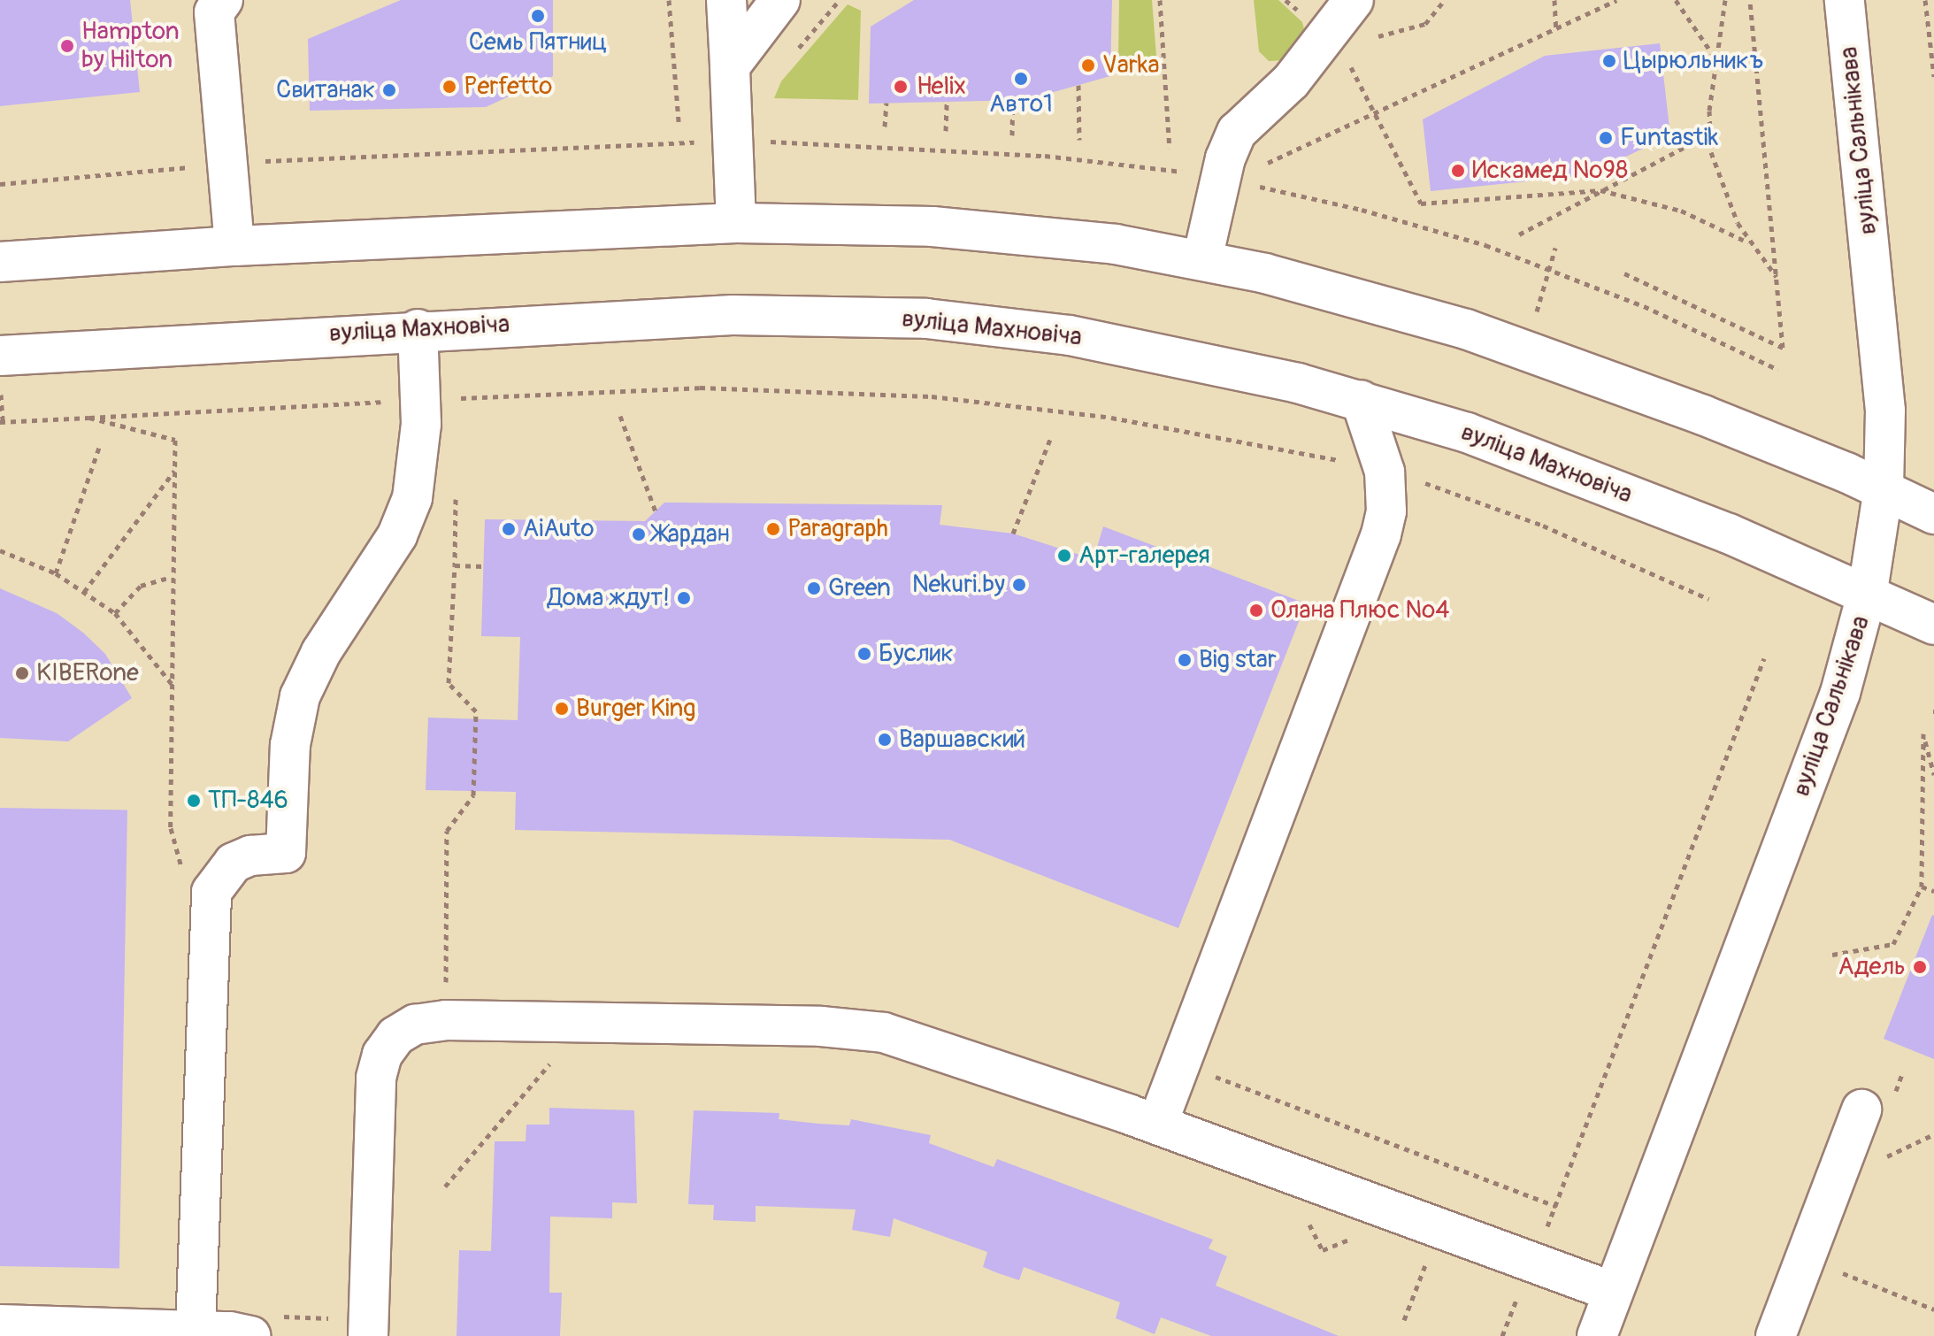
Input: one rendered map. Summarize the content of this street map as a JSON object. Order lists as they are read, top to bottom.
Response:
{
  "streets": {
    "main road": ["вуліца Сальнікава", "вуліца Махновіча"]
  },
  "crossings": [
    ["вуліца Сальнікава", "вуліца Махновіча"]
  ],
  "places": [
    "Семь Пятниц",
    "Hampton by Hilton",
    "Цырюльникъ",
    "Varka",
    "Авто1",
    "Perfetto",
    "Helix",
    "Свитанак",
    "Funtastik",
    "Искамед №98",
    "AiAuto",
    "Paragraph",
    "Жардан",
    "Арт-галерея",
    "Nekuri.by",
    "Green",
    "Дома ждут!",
    "Олана Плюс №4",
    "Буслик",
    "Big star",
    "KIBERone",
    "Burger King",
    "Варшавский",
    "ТП-846",
    "Адель"
  ]
}
